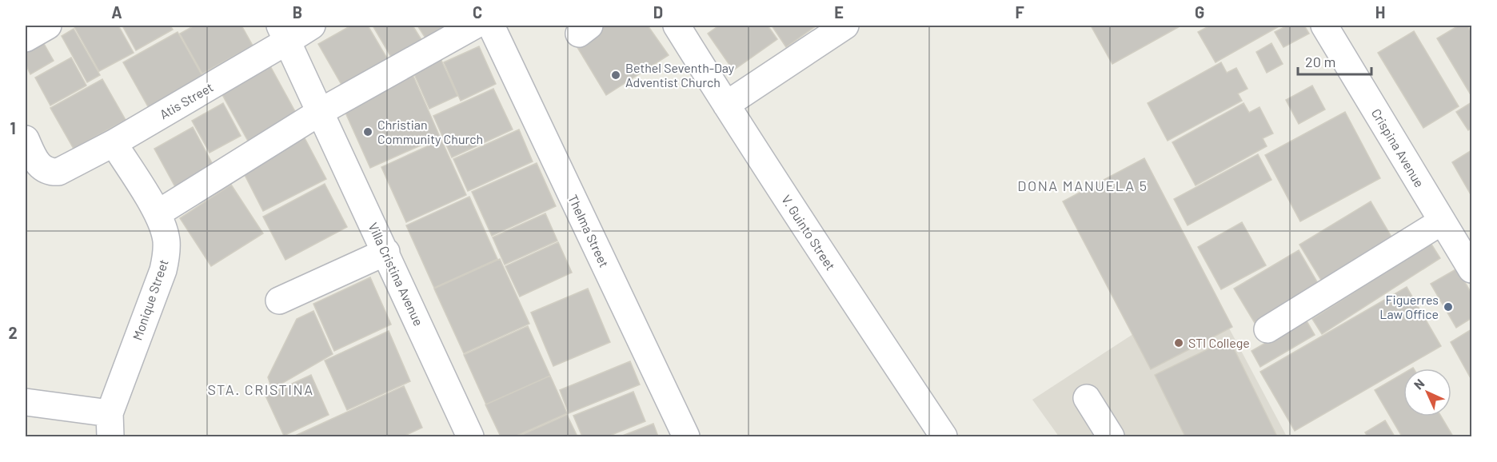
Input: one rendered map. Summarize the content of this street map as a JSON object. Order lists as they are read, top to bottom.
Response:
{
  "streets": {
    "street": [
      "Atis Street",
      "Crispina Avenue",
      "Thelma Street",
      "V. Guinto Street",
      "Villa Cristina Avenue",
      "Monique Street"
    ]
  },
  "crossings": [
    ["Atis Street", "Villa Cristina Avenue"],
    ["Atis Street", "Monique Street"]
  ],
  "districts": ["DONA MANUELA 5", "STA. CRISTINA"],
  "places": [
    "Bethel Seventh-Day Adventist Church",
    "Christian Community Church",
    "Figuerres Law Office",
    "STI College"
  ],
  "scale_bar": "20 m",
  "north": "top left",
  "grid": {
    "columns": [
      "A",
      "B",
      "C",
      "D",
      "E",
      "F",
      "G",
      "H"
    ],
    "rows": ["1", "2"]
  }
}
